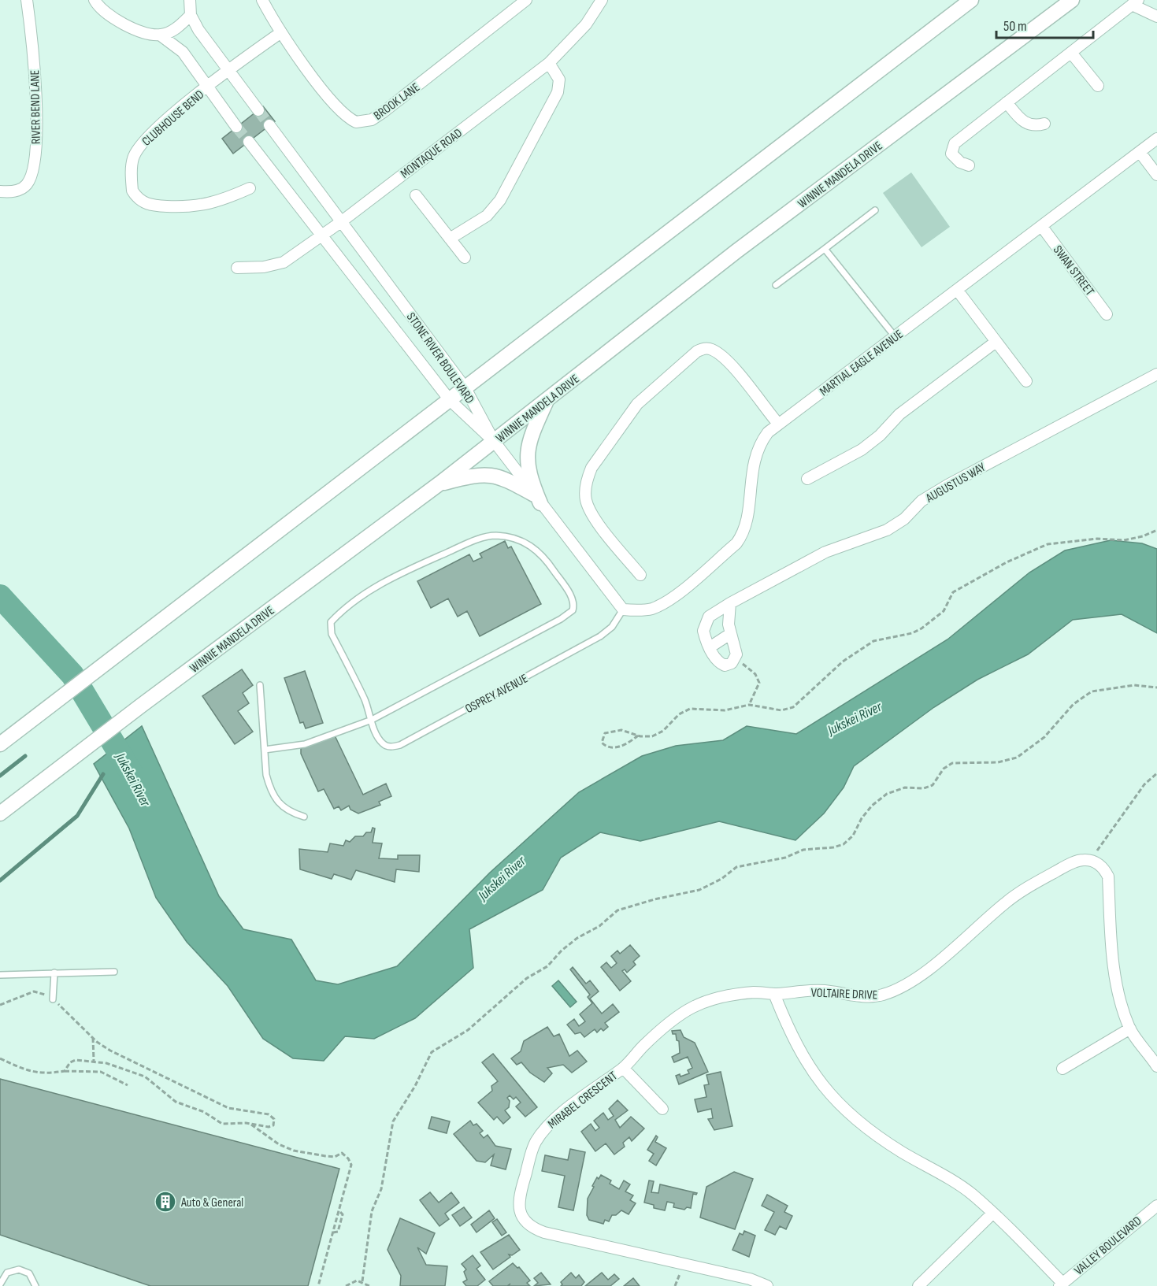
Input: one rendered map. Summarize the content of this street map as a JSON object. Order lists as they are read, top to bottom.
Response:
{
  "streets": {
    "main road": ["WINNIE MANDELA DRIVE"],
    "street": [
      "BROOK LANE",
      "RIVER BEND LANE",
      "CLUBHOUSE BEND",
      "MONTAQUE ROAD",
      "SWAN STREET",
      "STONE RIVER BOULEVARD",
      "MARTIAL EAGLE AVENUE",
      "AUGUSTUS WAY",
      "VOLTAIRE DRIVE",
      "MIRABEL CRESCENT",
      "VALLEY BOULEVARD"
    ],
    "lane": ["OSPREY AVENUE"]
  },
  "crossings": [
    ["MONTAQUE ROAD", "STONE RIVER BOULEVARD"],
    ["WINNIE MANDELA DRIVE", "STONE RIVER BOULEVARD"],
    ["SWAN STREET", "MARTIAL EAGLE AVENUE"],
    ["MARTIAL EAGLE AVENUE", "OSPREY AVENUE"],
    ["VOLTAIRE DRIVE", "MIRABEL CRESCENT"]
  ],
  "water": ["Jukskei River"],
  "places": {
    "building": ["Auto & General"]
  },
  "scale_bar": "50 m"
}
